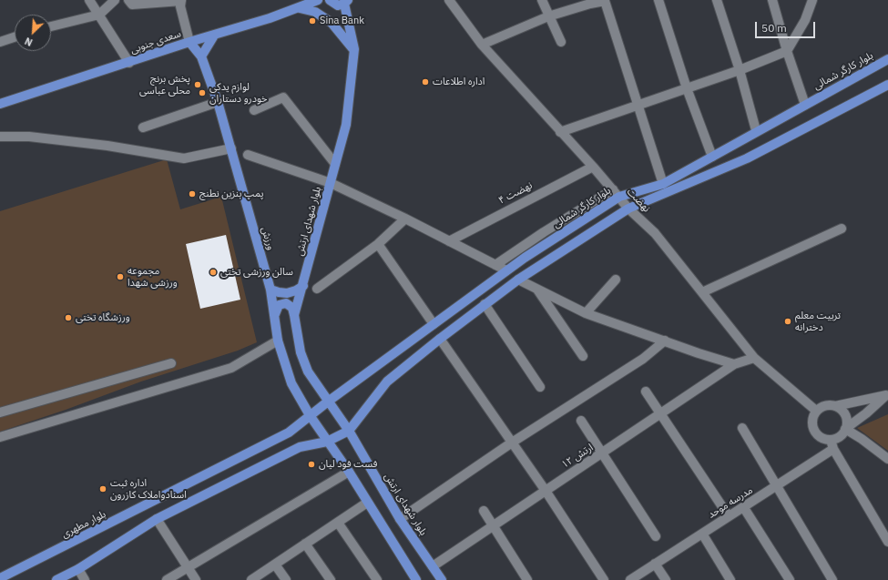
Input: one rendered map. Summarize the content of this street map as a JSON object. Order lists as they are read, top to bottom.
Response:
{
  "streets": {
    "main road": [
      "سعدی جنوبی",
      "بلوار کارگر شمالی",
      "بلوار شهدای ارتش",
      "ورزش",
      "بلوار مطهری"
    ],
    "street": [
      "نهضت ۴",
      "نهضت",
      "ارتش ۱۲",
      "مدرسه موحد"
    ]
  },
  "crossings": [
    ["سعدی جنوبی", "ورزش"],
    ["بلوار کارگر شمالی", "نهضت"],
    ["بلوار کارگر شمالی", "بلوار شهدای ارتش"],
    ["بلوار کارگر شمالی", "بلوار مطهری"],
    ["نهضت ۴", "نهضت"],
    ["نهضت", "ارتش ۱۲"],
    ["بلوار شهدای ارتش", "ارتش ۱۲"],
    ["بلوار شهدای ارتش", "بلوار مطهری"],
    ["ورزش", "بلوار مطهری"]
  ],
  "places": [
    "Sina Bank",
    "اداره اطلاعات",
    "پخش برنج محلی عباسی",
    "لوازم یدکی خودرو دستاران",
    "پمپ بنزین نطنج",
    "سالن ورزشی تختی",
    "مجموعه ورزشی شهدا",
    "ورزشگاه تختی",
    "تربیت معلم دخترانه",
    "فست فود لیان",
    "اداره ثبت اسنادواملاک کازرون"
  ],
  "scale_bar": "50 m",
  "north": "bottom left"
}
